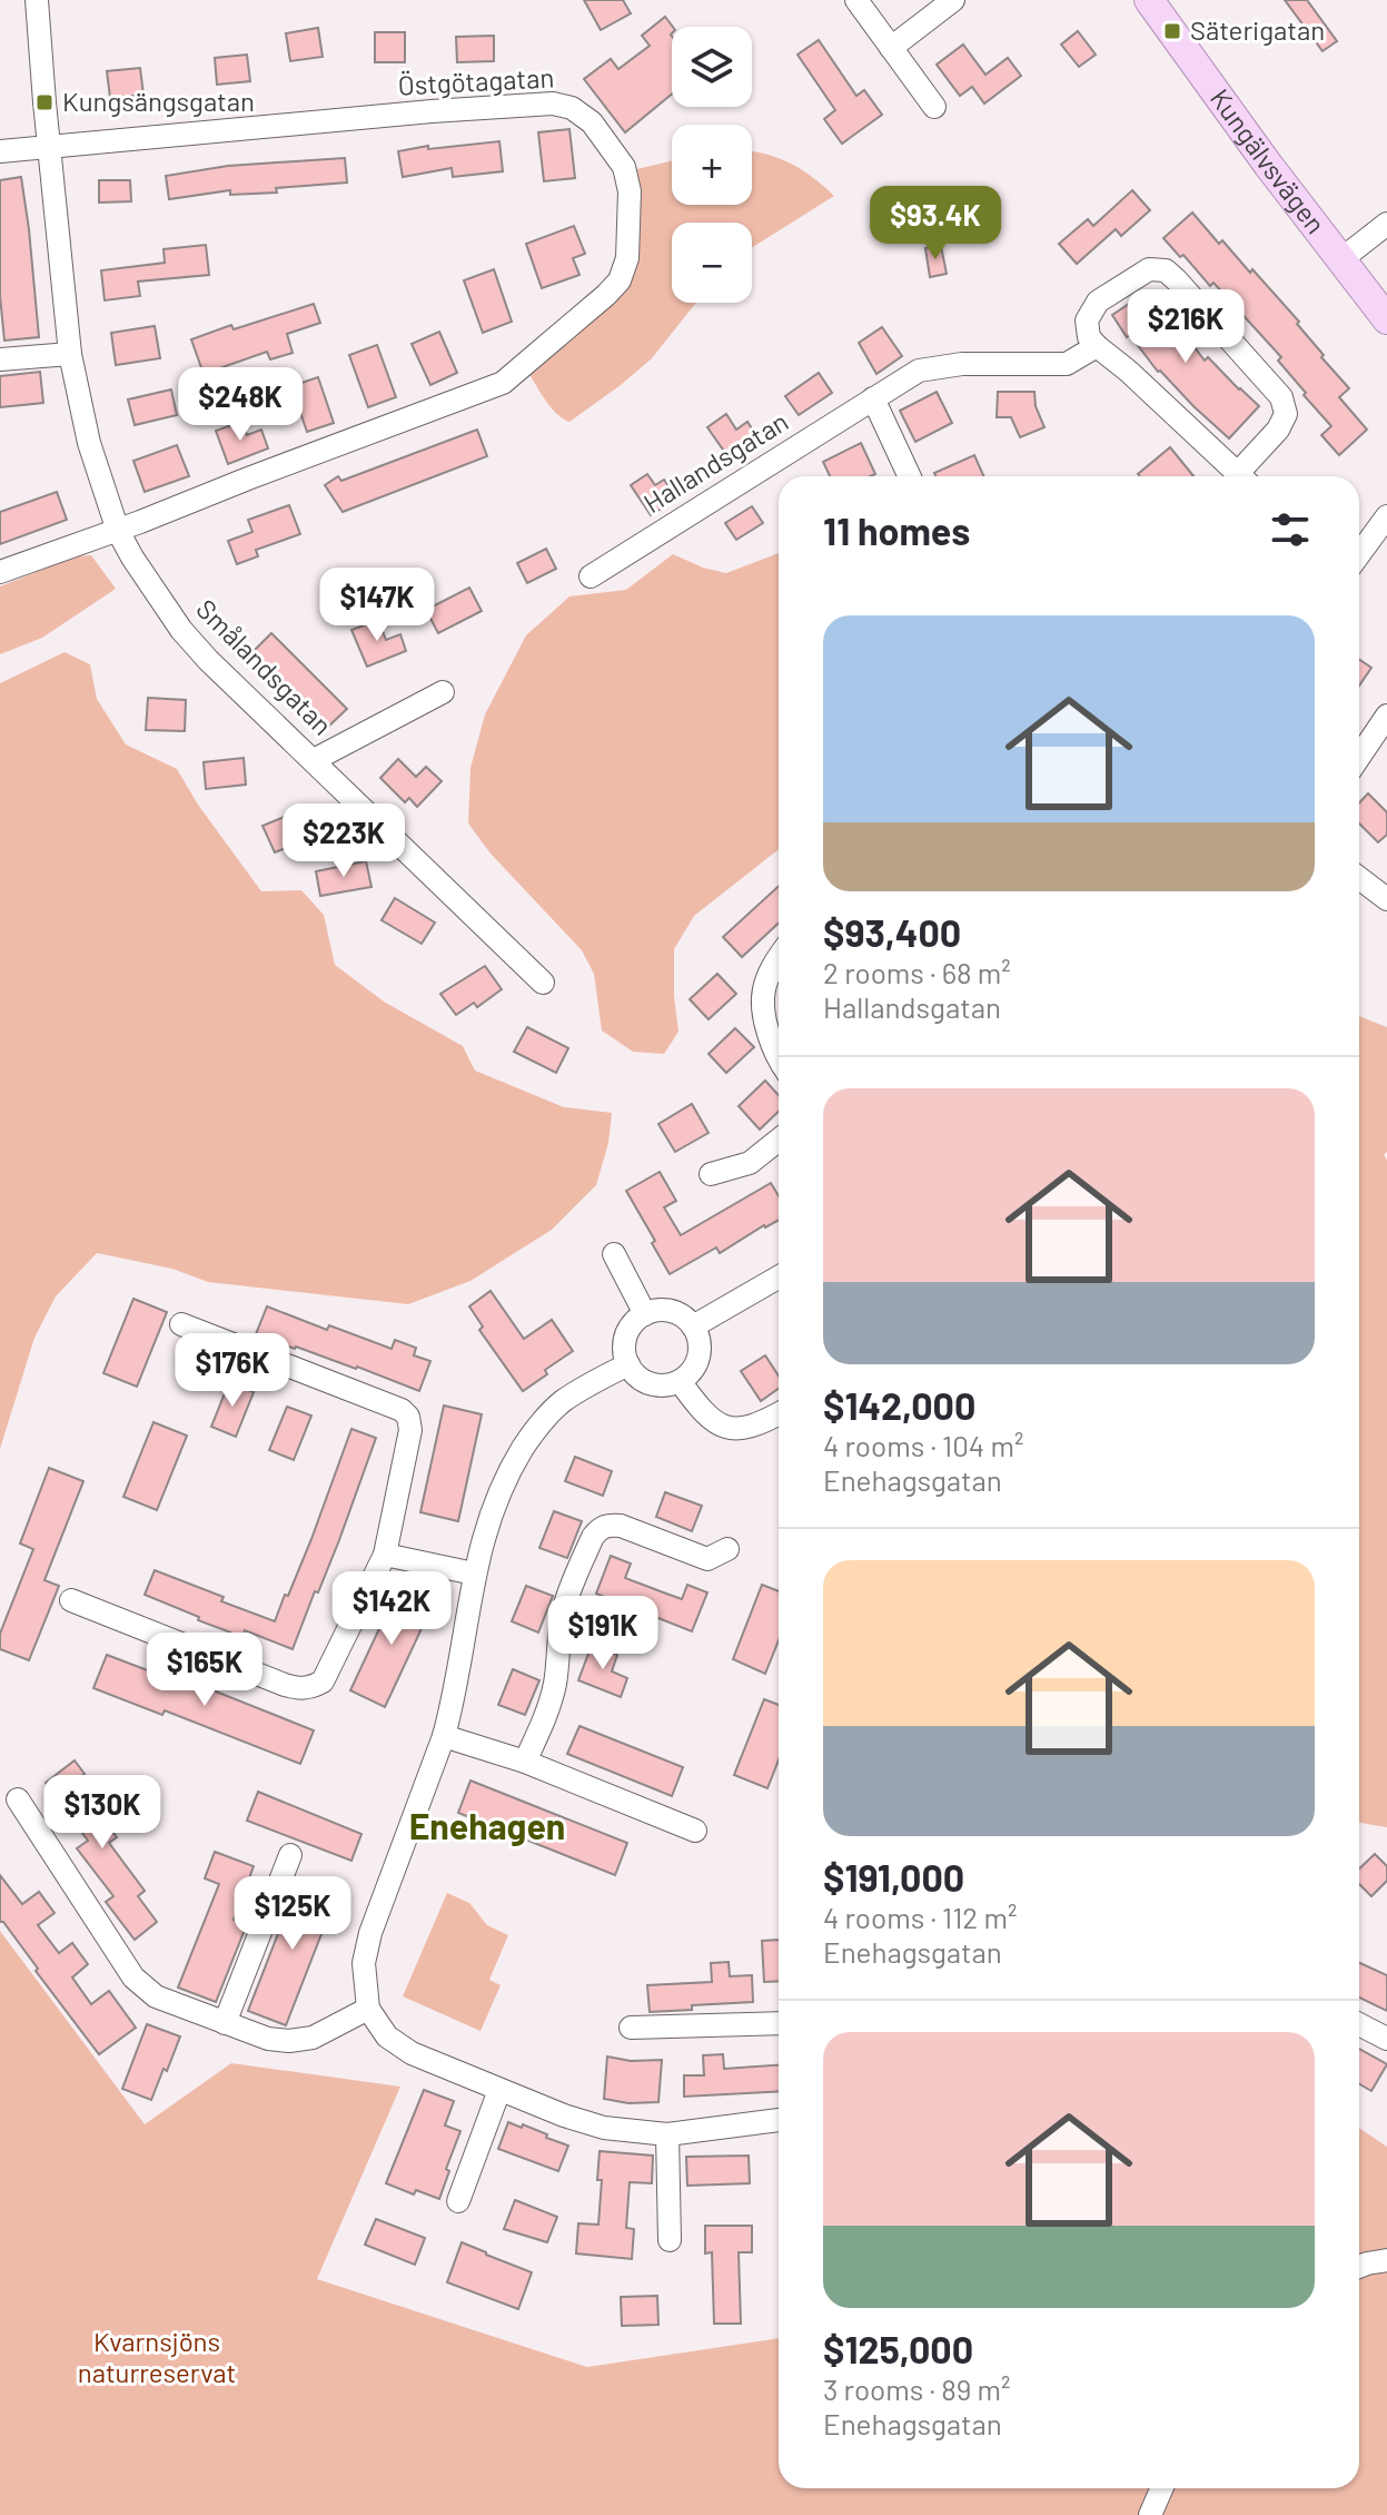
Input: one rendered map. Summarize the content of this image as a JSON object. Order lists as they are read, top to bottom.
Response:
{
  "streets": {
    "main road": ["Kungälvsvägen"],
    "street": ["Östgötagatan", "Hallandsgatan", "Smålandsgatan"]
  },
  "crossings": [
    ["Östgötagatan", "Smålandsgatan"]
  ],
  "districts": ["Enehagen"],
  "parks": ["Kvarnsjöns naturreservat"],
  "places": {
    "transit": ["Säterigatan", "Kungsängsgatan"]
  },
  "page": {
    "map_buttons": ["+", "−"],
    "price": [
      "$93.4K",
      "$216K",
      "$248K",
      "$147K",
      "$223K",
      "$176K",
      "$142K",
      "$191K",
      "$165K",
      "$130K",
      "$125K"
    ],
    "heading": "11 homes",
    "list": [
      {
        "name": "$93,400",
        "note": "2 rooms · 68 m² · Hallandsgatan"
      },
      {
        "name": "$142,000",
        "note": "4 rooms · 104 m² · Enehagsgatan"
      },
      {
        "name": "$191,000",
        "note": "4 rooms · 112 m² · Enehagsgatan"
      },
      {
        "name": "$125,000",
        "note": "3 rooms · 89 m² · Enehagsgatan"
      }
    ]
  }
}
